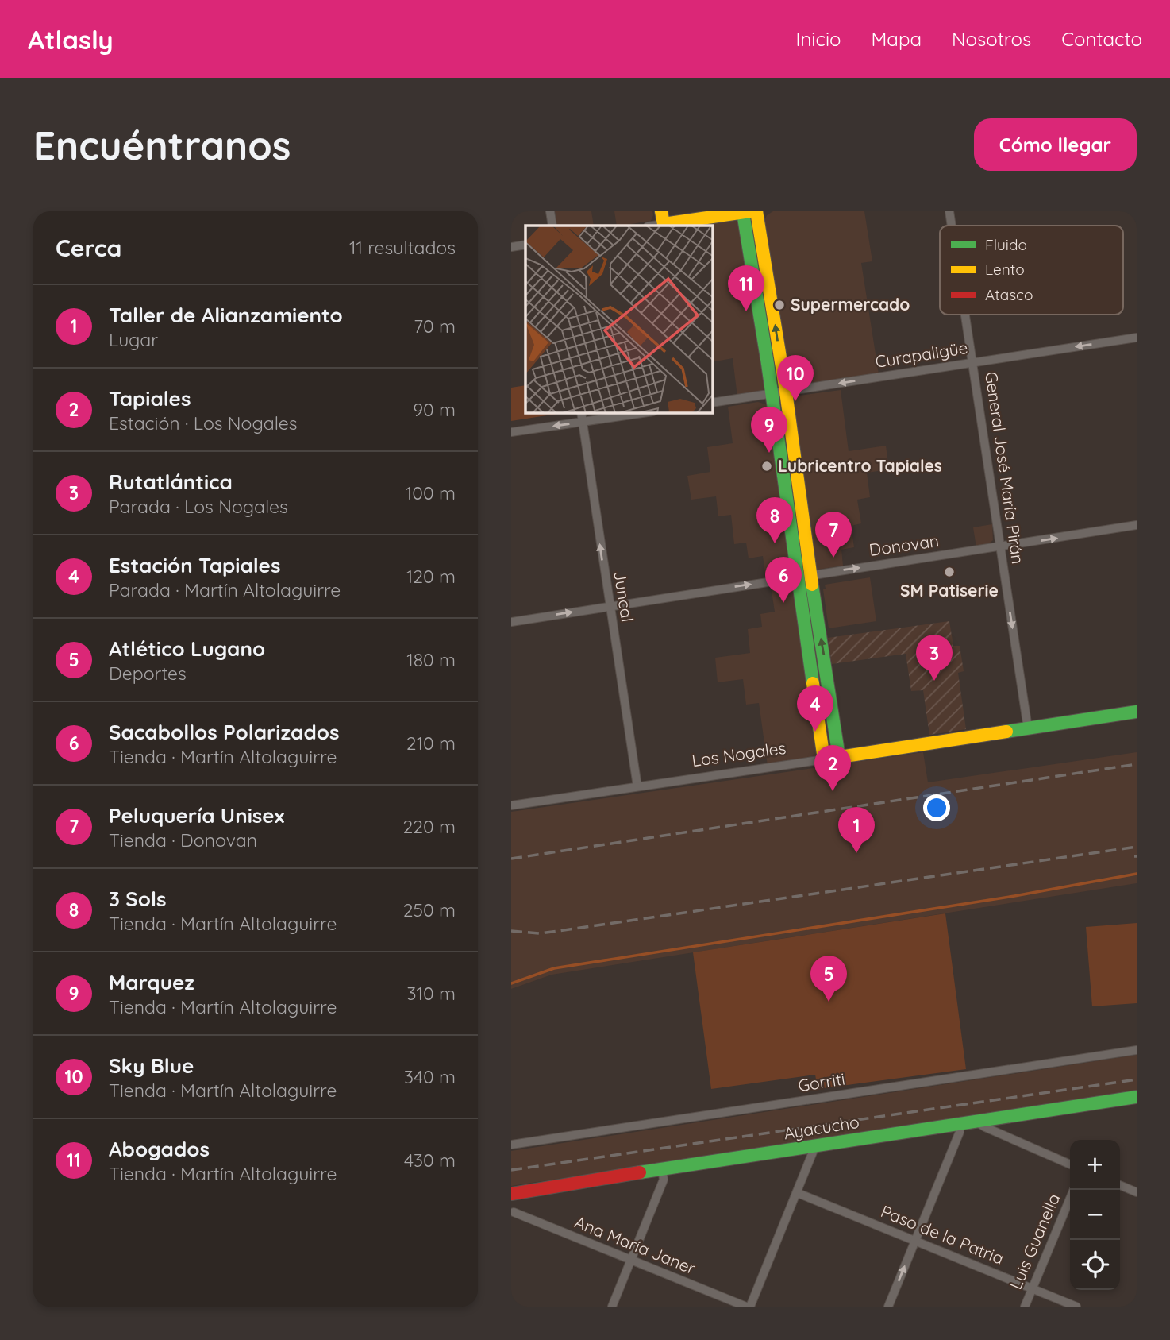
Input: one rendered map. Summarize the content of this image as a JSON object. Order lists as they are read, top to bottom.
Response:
{
  "streets": {
    "street": [
      "Curapaligüe",
      "General José María Pirán",
      "Donovan",
      "Juncal",
      "Los Nogales",
      "Gorriti",
      "Ayacucho",
      "Paso de la Patria",
      "Luis Guanella",
      "Ana María Janer"
    ]
  },
  "crossings": [
    ["Curapaligüe", "General José María Pirán"],
    ["General José María Pirán", "Donovan"],
    ["General José María Pirán", "Los Nogales"],
    ["Donovan", "Juncal"],
    ["Juncal", "Los Nogales"],
    ["Paso de la Patria", "Luis Guanella"]
  ],
  "one_way": [
    "Curapaligüe",
    "General José María Pirán",
    "Donovan",
    "Juncal"
  ],
  "places": ["Supermercado", "Lubricentro Tapiales", "SM Patiserie"],
  "legend": ["Fluido", "Lento", "Atasco"],
  "page": {
    "header": "Atlasly",
    "nav": [
      "Inicio",
      "Mapa",
      "Nosotros",
      "Contacto"
    ],
    "buttons": "Cómo llegar",
    "title": "Encuéntranos",
    "heading": ["Cerca", "11 resultados"],
    "pins": [
      "11",
      "10",
      "9",
      "8",
      "7",
      "6",
      "3",
      "4",
      "2",
      "1",
      "5"
    ],
    "list": [
      {
        "mark": "1",
        "name": "Taller de Alianzamiento",
        "note": "Lugar",
        "value": "70 m"
      },
      {
        "mark": "2",
        "name": "Tapiales",
        "note": "Estación · Los Nogales",
        "value": "90 m"
      },
      {
        "mark": "3",
        "name": "Rutatlántica",
        "note": "Parada · Los Nogales",
        "value": "100 m"
      },
      {
        "mark": "4",
        "name": "Estación Tapiales",
        "note": "Parada · Martín Altolaguirre",
        "value": "120 m"
      },
      {
        "mark": "5",
        "name": "Atlético Lugano",
        "note": "Deportes",
        "value": "180 m"
      },
      {
        "mark": "6",
        "name": "Sacabollos Polarizados",
        "note": "Tienda · Martín Altolaguirre",
        "value": "210 m"
      },
      {
        "mark": "7",
        "name": "Peluquería Unisex",
        "note": "Tienda · Donovan",
        "value": "220 m"
      },
      {
        "mark": "8",
        "name": "3 Sols",
        "note": "Tienda · Martín Altolaguirre",
        "value": "250 m"
      },
      {
        "mark": "9",
        "name": "Marquez",
        "note": "Tienda · Martín Altolaguirre",
        "value": "310 m"
      },
      {
        "mark": "10",
        "name": "Sky Blue",
        "note": "Tienda · Martín Altolaguirre",
        "value": "340 m"
      },
      {
        "mark": "11",
        "name": "Abogados",
        "note": "Tienda · Martín Altolaguirre",
        "value": "430 m"
      }
    ],
    "map_buttons": ["+", "−"]
  }
}
